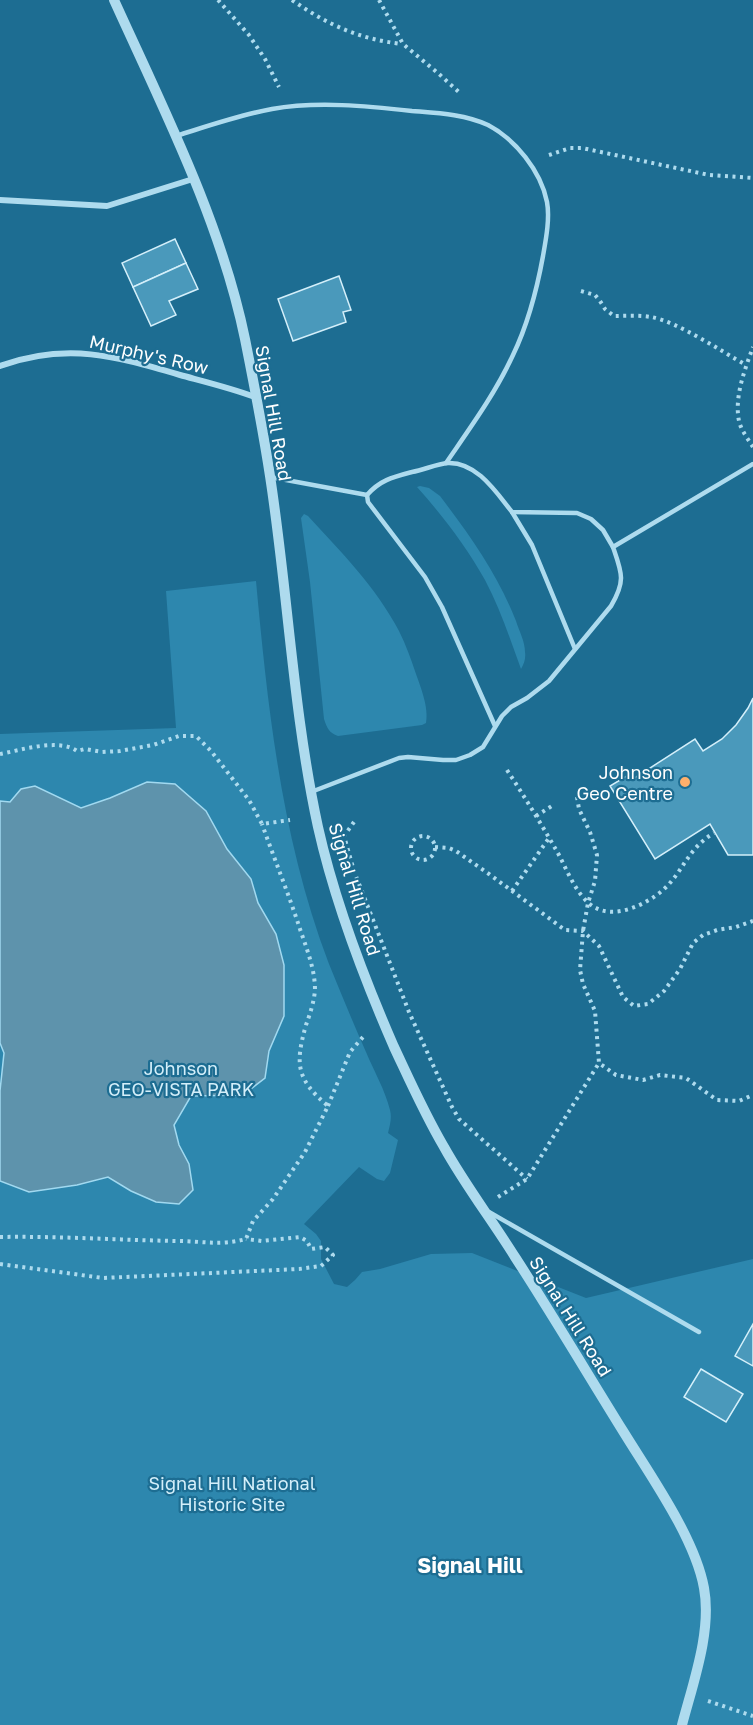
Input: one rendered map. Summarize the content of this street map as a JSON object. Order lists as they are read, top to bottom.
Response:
{
  "streets": {
    "street": ["Murphy's Row", "Signal Hill Road"]
  },
  "crossings": [
    ["Murphy's Row", "Signal Hill Road"]
  ],
  "districts": ["Signal Hill"],
  "parks": ["Johnson GEO-VISTA PARK", "Signal Hill National Historic Site"],
  "places": ["Johnson Geo Centre"]
}
